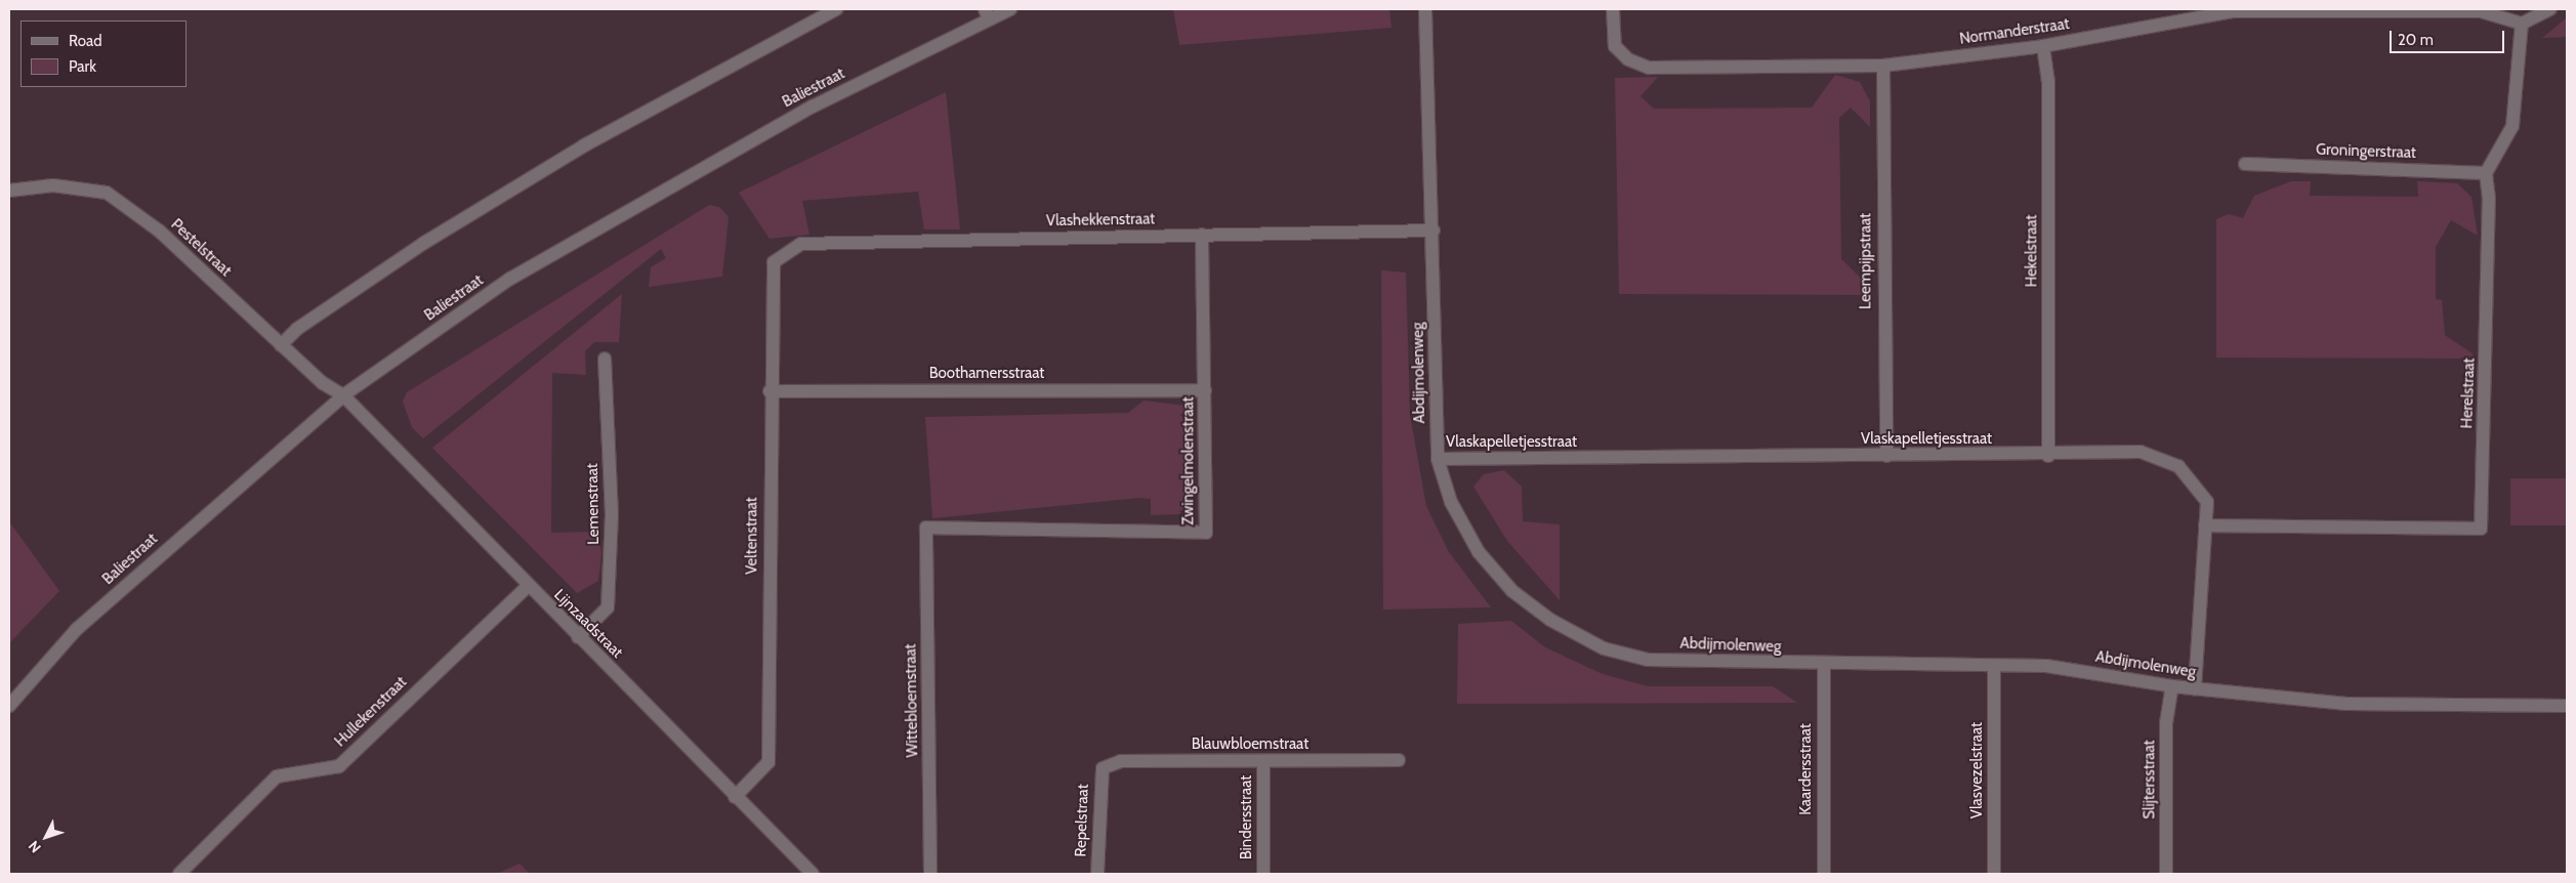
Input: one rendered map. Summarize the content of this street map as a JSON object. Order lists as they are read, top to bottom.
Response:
{
  "streets": {
    "street": [
      "Normanderstraat",
      "Baliestraat",
      "Groningerstraat",
      "Vlashekkenstraat",
      "Pestelstraat",
      "Hekelstraat",
      "Leempijpstraat",
      "Abdijmolenweg",
      "Boothamersstraat",
      "Herelstraat",
      "Vlaskapelletjesstraat",
      "Zwingelmolenstraat",
      "Lemenstraat",
      "Veltenstraat",
      "Lijnzaadstraat",
      "Wittebloemstraat",
      "Hullekenstraat",
      "Blauwbloemstraat",
      "Kaardersstraat",
      "Vlasvezelstraat",
      "Slijtersstraat",
      "Bindersstraat",
      "Repelstraat"
    ]
  },
  "crossings": [
    ["Normanderstraat", "Hekelstraat"],
    ["Normanderstraat", "Leempijpstraat"],
    ["Baliestraat", "Pestelstraat"],
    ["Baliestraat", "Lijnzaadstraat"],
    ["Groningerstraat", "Herelstraat"],
    ["Vlashekkenstraat", "Abdijmolenweg"],
    ["Vlashekkenstraat", "Zwingelmolenstraat"],
    ["Vlashekkenstraat", "Veltenstraat"],
    ["Pestelstraat", "Lijnzaadstraat"],
    ["Hekelstraat", "Vlaskapelletjesstraat"],
    ["Leempijpstraat", "Vlaskapelletjesstraat"],
    ["Abdijmolenweg", "Vlaskapelletjesstraat"],
    ["Abdijmolenweg", "Kaardersstraat"],
    ["Abdijmolenweg", "Vlasvezelstraat"],
    ["Abdijmolenweg", "Slijtersstraat"],
    ["Boothamersstraat", "Zwingelmolenstraat"],
    ["Boothamersstraat", "Veltenstraat"],
    ["Herelstraat", "Vlaskapelletjesstraat"],
    ["Zwingelmolenstraat", "Wittebloemstraat"],
    ["Lemenstraat", "Lijnzaadstraat"],
    ["Veltenstraat", "Lijnzaadstraat"],
    ["Lijnzaadstraat", "Hullekenstraat"],
    ["Blauwbloemstraat", "Bindersstraat"],
    ["Blauwbloemstraat", "Repelstraat"]
  ],
  "legend": ["Road", "Park"],
  "scale_bar": "20 m",
  "north": "bottom left"
}
